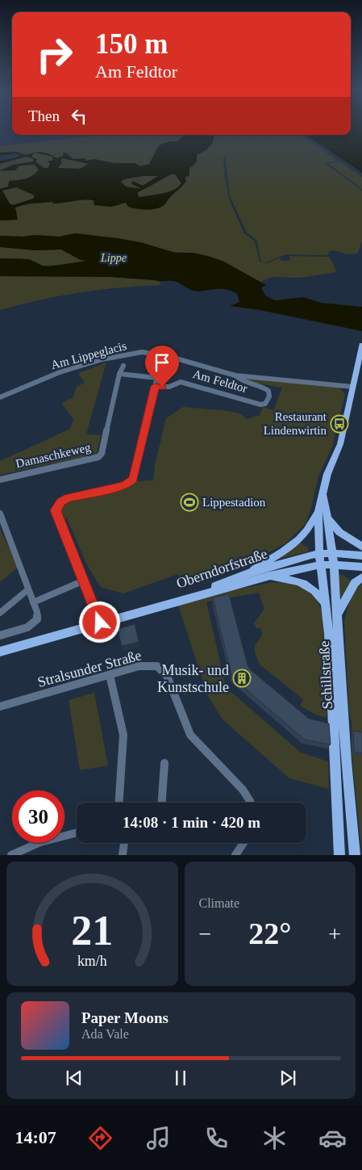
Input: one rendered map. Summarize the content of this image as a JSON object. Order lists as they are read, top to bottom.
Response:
{
  "streets": {
    "main road": ["Oberndorfstraße", "Schillstraße"],
    "street": [
      "Am Lippeglacis",
      "Am Feldtor",
      "Damaschkeweg",
      "Stralsunder Straße"
    ]
  },
  "crossings": [
    ["Am Lippeglacis", "Am Feldtor"],
    ["Am Lippeglacis", "Schillstraße"],
    ["Oberndorfstraße", "Schillstraße"]
  ],
  "water": ["Lippe"],
  "places": {
    "bus stop": ["Restaurant Lindenwirtin"],
    "sports": ["Lippestadion"],
    "building": ["Musik- und Kunstschule"]
  },
  "page": {
    "turn": ["150 m", "Am Feldtor"],
    "then": "Then",
    "limit": "30",
    "trip": "14:08 · 1 min · 420 m",
    "tile": "Climate",
    "heat": ["−", "22°", "+"],
    "song": ["Paper Moons", "Ada Vale"],
    "tabs": "14:07",
    "gauge": ["21", "km/h"]
  }
}
